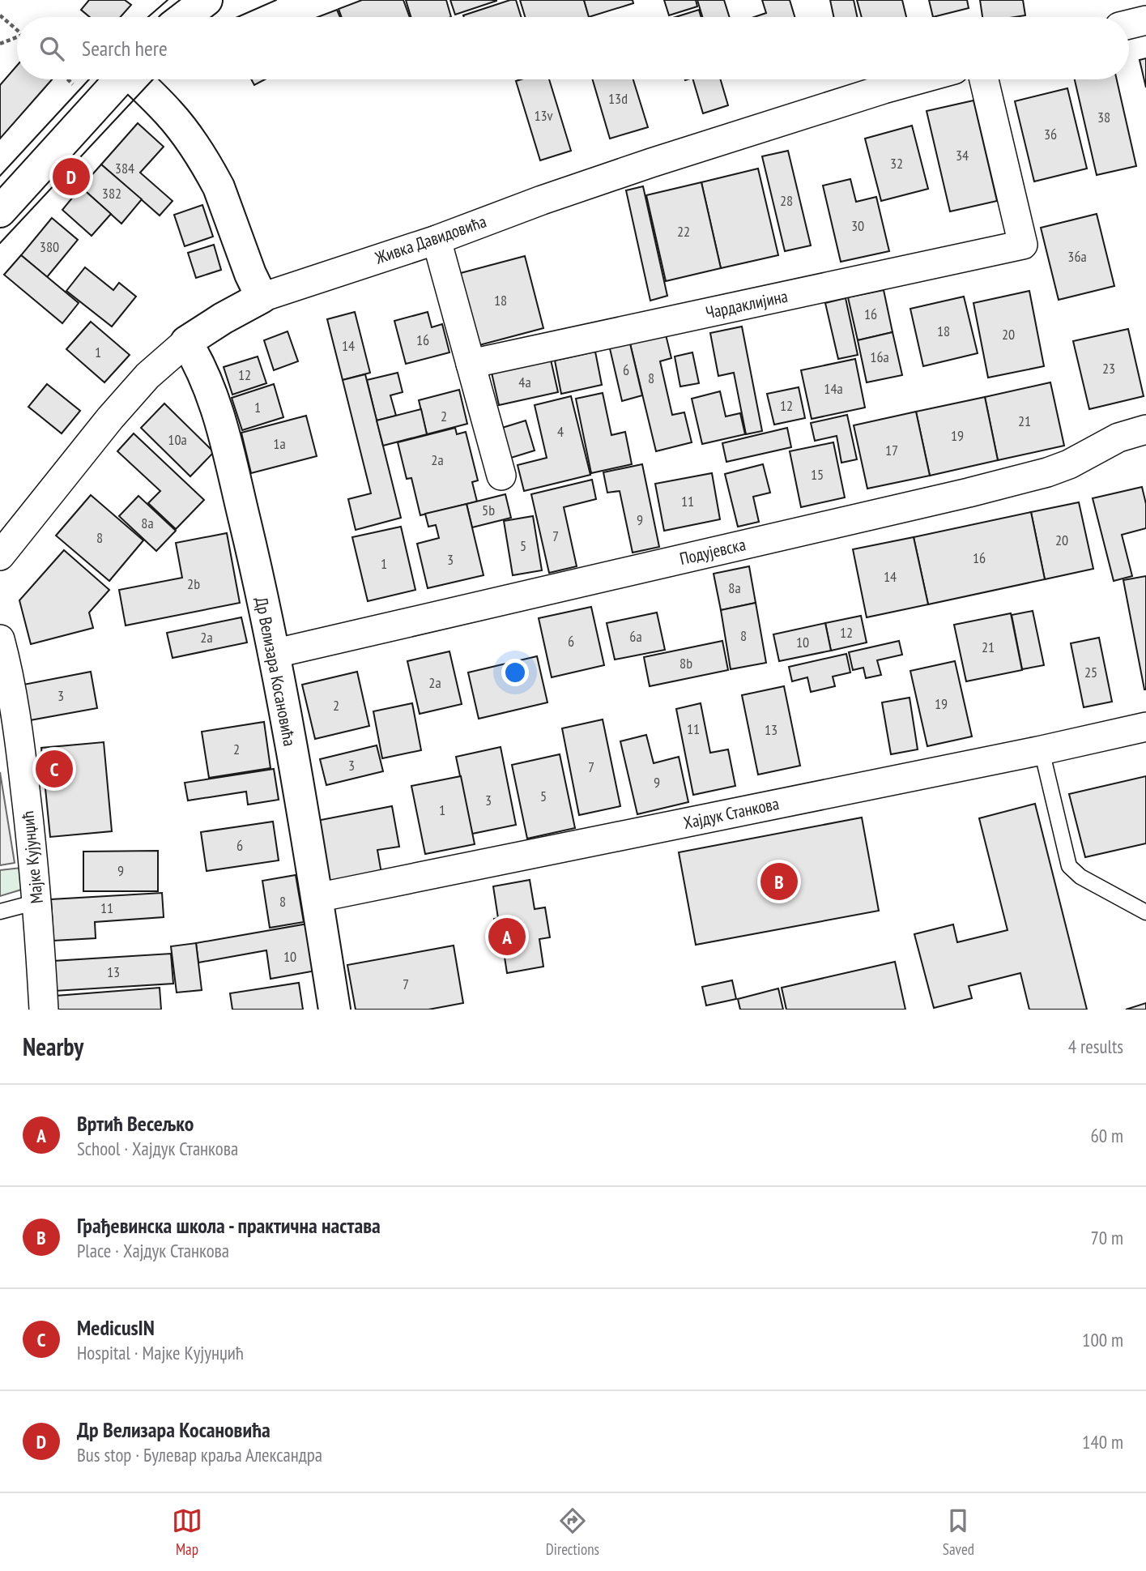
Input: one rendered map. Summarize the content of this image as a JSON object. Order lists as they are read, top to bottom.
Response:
{
  "streets": {
    "street": [
      "Живка Давидовића",
      "Чардаклијина",
      "Подујевска",
      "Др Велизара Косановића",
      "Хајдук Станкова",
      "Мајке Кујунџић"
    ]
  },
  "crossings": [
    ["Живка Давидовића", "Др Велизара Косановића"],
    ["Подујевска", "Др Велизара Косановића"],
    ["Др Велизара Косановића", "Хајдук Станкова"]
  ],
  "house_numbers": [
    "13d",
    "13v",
    "38",
    "36",
    "34",
    "32",
    "384",
    "382",
    "28",
    "30",
    "22",
    "380",
    "36a",
    "18",
    "16",
    "18",
    "20",
    "16",
    "14",
    "1",
    "16a",
    "23",
    "6",
    "12",
    "8",
    "4a",
    "14a",
    "12",
    "1",
    "2",
    "21",
    "4",
    "19",
    "10a",
    "1a",
    "17",
    "2a",
    "15",
    "11",
    "5b",
    "9",
    "8a",
    "7",
    "8",
    "20",
    "5",
    "16",
    "3",
    "1",
    "14",
    "2b",
    "8a",
    "12",
    "8",
    "6a",
    "2a",
    "6",
    "10",
    "21",
    "8b",
    "25",
    "2a",
    "3",
    "19",
    "2",
    "11",
    "13",
    "2",
    "3",
    "7",
    "9",
    "5",
    "3",
    "1",
    "6",
    "9",
    "8",
    "11",
    "10",
    "13",
    "7"
  ],
  "page": {
    "search": "Search here",
    "pins": [
      "D",
      "C",
      "B",
      "A"
    ],
    "heading": ["Nearby", "4 results"],
    "list": [
      {
        "mark": "A",
        "name": "Вртић Весељко",
        "note": "School · Хајдук Станкова",
        "value": "60 m"
      },
      {
        "mark": "B",
        "name": "Грађевинска школа - практична настава",
        "note": "Place · Хајдук Станкова",
        "value": "70 m"
      },
      {
        "mark": "C",
        "name": "MedicusIN",
        "note": "Hospital · Мајке Кујунџић",
        "value": "100 m"
      },
      {
        "mark": "D",
        "name": "Др Велизара Косановића",
        "note": "Bus stop · Булевар краља Александра",
        "value": "140 m"
      }
    ],
    "nav": ["Map", "Directions", "Saved"]
  }
}
